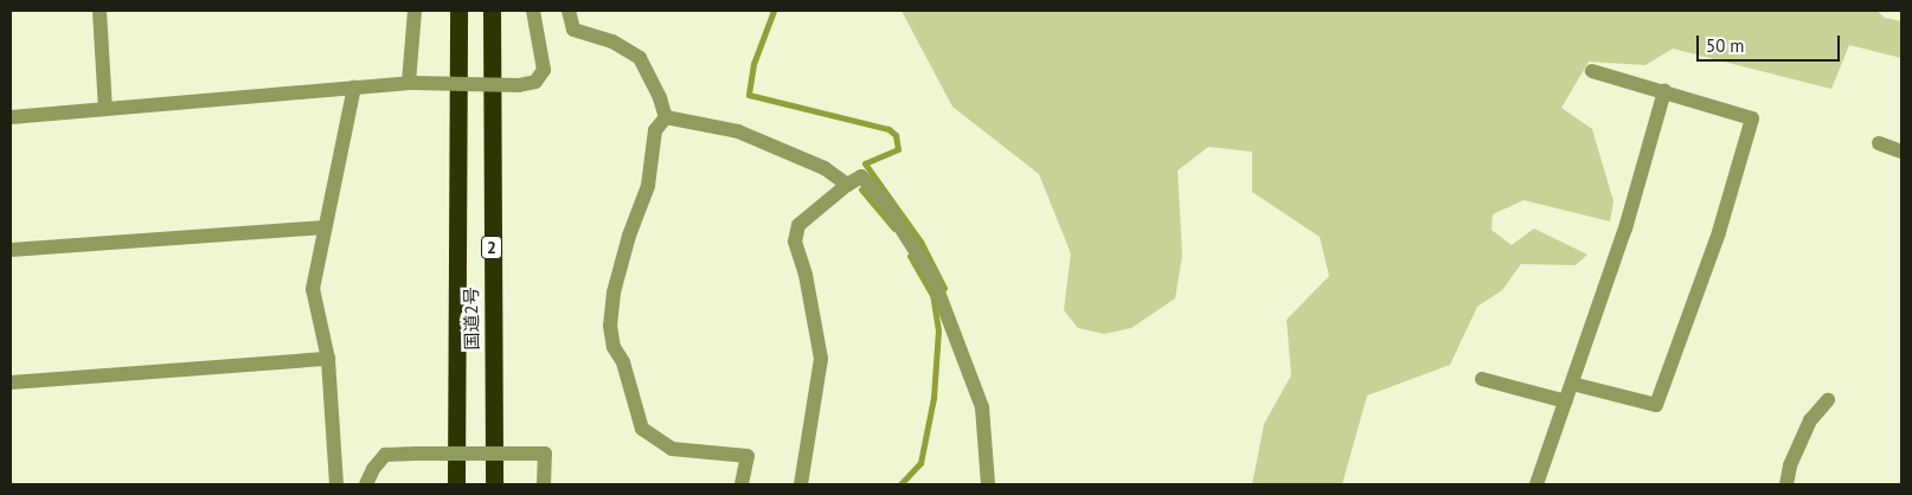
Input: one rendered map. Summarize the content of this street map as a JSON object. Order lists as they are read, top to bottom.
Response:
{
  "streets": {
    "highway": ["2", "国道2号"]
  },
  "scale_bar": "50 m"
}
